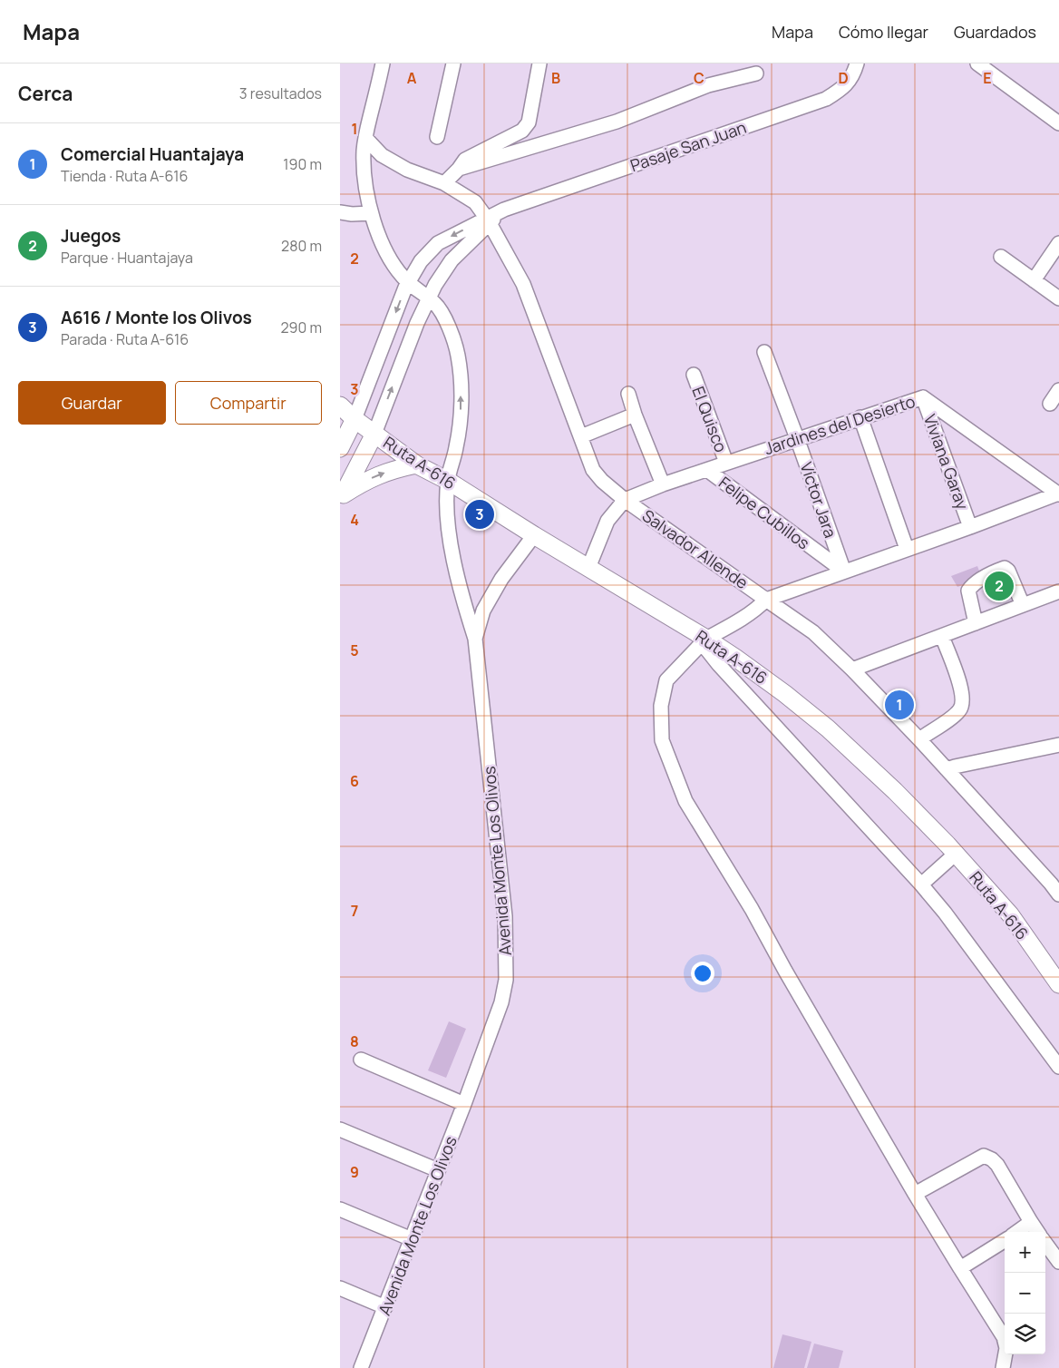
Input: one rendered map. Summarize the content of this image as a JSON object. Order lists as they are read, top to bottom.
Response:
{
  "streets": {
    "main road": ["Ruta A-616"],
    "street": [
      "Pasaje San Juan",
      "El Quisco",
      "Jardines del Desierto",
      "Viviana Garay",
      "Víctor Jara",
      "Felipe Cubillos",
      "Salvador Allende",
      "Avenida Monte Los Olivos"
    ]
  },
  "crossings": [
    ["Pasaje San Juan", "Ruta A-616"],
    ["Pasaje San Juan", "Salvador Allende"],
    ["El Quisco", "Jardines del Desierto"],
    ["Jardines del Desierto", "Viviana Garay"],
    ["Jardines del Desierto", "Víctor Jara"],
    ["Jardines del Desierto", "Felipe Cubillos"],
    ["Jardines del Desierto", "Salvador Allende"],
    ["Ruta A-616", "Avenida Monte Los Olivos"],
    ["Víctor Jara", "Felipe Cubillos"]
  ],
  "page": {
    "header": "Mapa",
    "nav": ["Mapa", "Cómo llegar", "Guardados"],
    "heading": ["Cerca", "3 resultados"],
    "list": [
      {
        "mark": "1",
        "name": "Comercial Huantajaya",
        "note": "Tienda · Ruta A-616",
        "value": "190 m"
      },
      {
        "mark": "2",
        "name": "Juegos",
        "note": "Parque · Huantajaya",
        "value": "280 m"
      },
      {
        "mark": "3",
        "name": "A616 / Monte los Olivos",
        "note": "Parada · Ruta A-616",
        "value": "290 m"
      }
    ],
    "buttons": ["Guardar", "Compartir"],
    "pins": ["3", "2", "1"],
    "map_buttons": ["+", "−"]
  },
  "grid": {
    "columns": [
      "A",
      "B",
      "C",
      "D",
      "E"
    ],
    "rows": [
      "1",
      "2",
      "3",
      "4",
      "5",
      "6",
      "7",
      "8",
      "9"
    ]
  }
}
